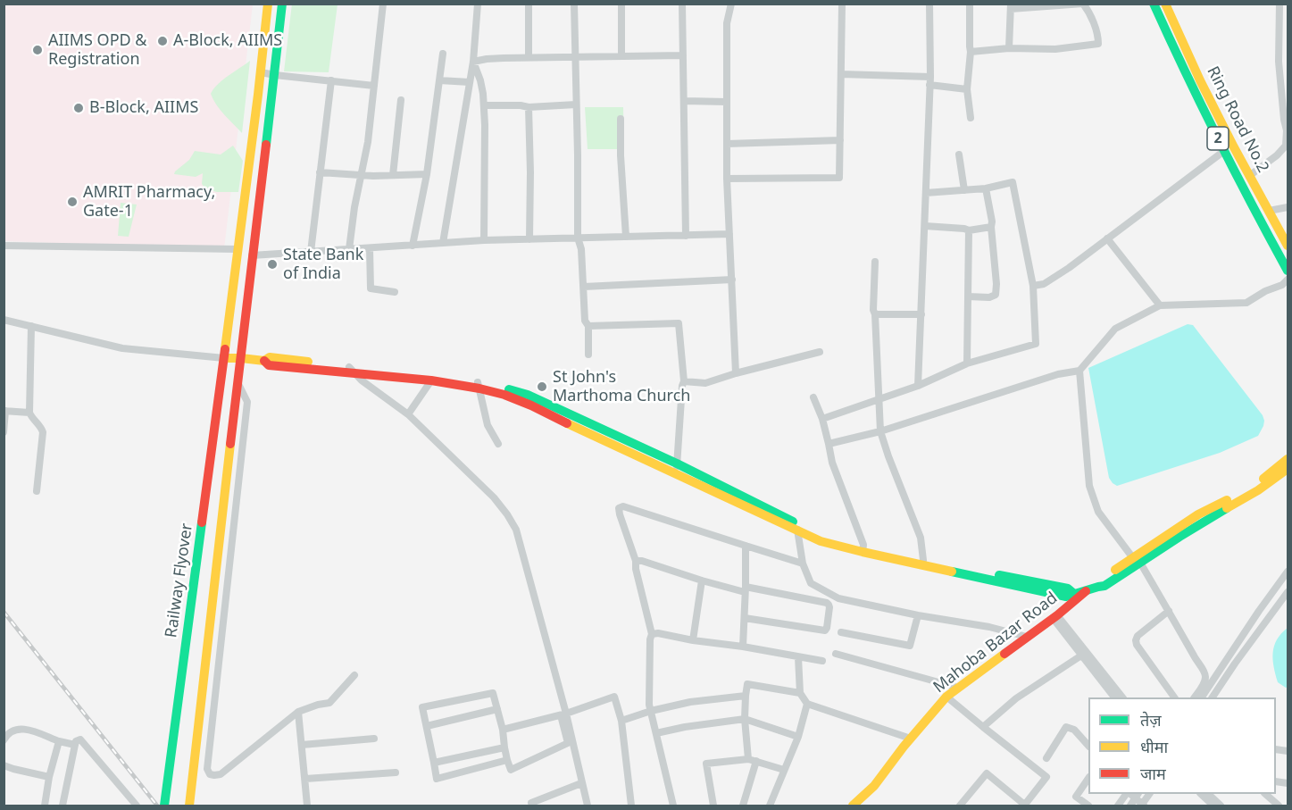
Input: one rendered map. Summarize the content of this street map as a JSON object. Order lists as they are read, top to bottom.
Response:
{
  "streets": {
    "main road": [
      "Ring Road No.2",
      "2",
      "Railway Flyover",
      "Mahoba Bazar Road"
    ]
  },
  "places": [
    "A-Block, AIIMS",
    "AIIMS OPD & Registration",
    "B-Block, AIIMS",
    "AMRIT Pharmacy, Gate-1",
    "State Bank of India",
    "St John's Marthoma Church"
  ],
  "legend": ["तेज़", "धीमा", "जाम"]
}
